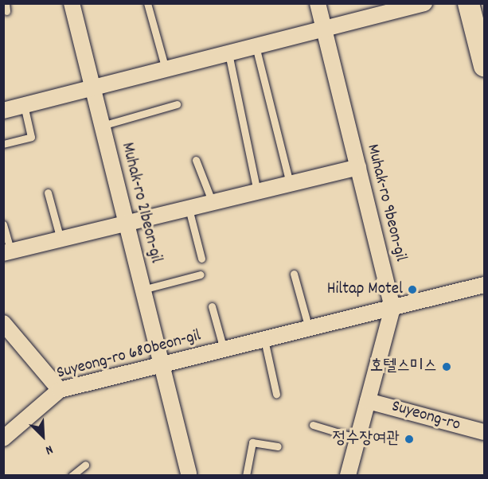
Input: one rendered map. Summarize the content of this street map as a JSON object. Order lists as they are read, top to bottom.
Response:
{
  "streets": {
    "street": [
      "Muhak-ro 21beon-gil",
      "Muhak-ro 9beon-gil",
      "Suyeong-ro 680beon-gil",
      "Suyeong-ro"
    ]
  },
  "crossings": [
    ["Muhak-ro 21beon-gil", "Suyeong-ro 680beon-gil"],
    ["Muhak-ro 9beon-gil", "Suyeong-ro 680beon-gil"],
    ["Muhak-ro 9beon-gil", "Suyeong-ro"]
  ],
  "places": ["Hiltap Motel", "호텔스미스", "정수장여관"],
  "north": "bottom right"
}
